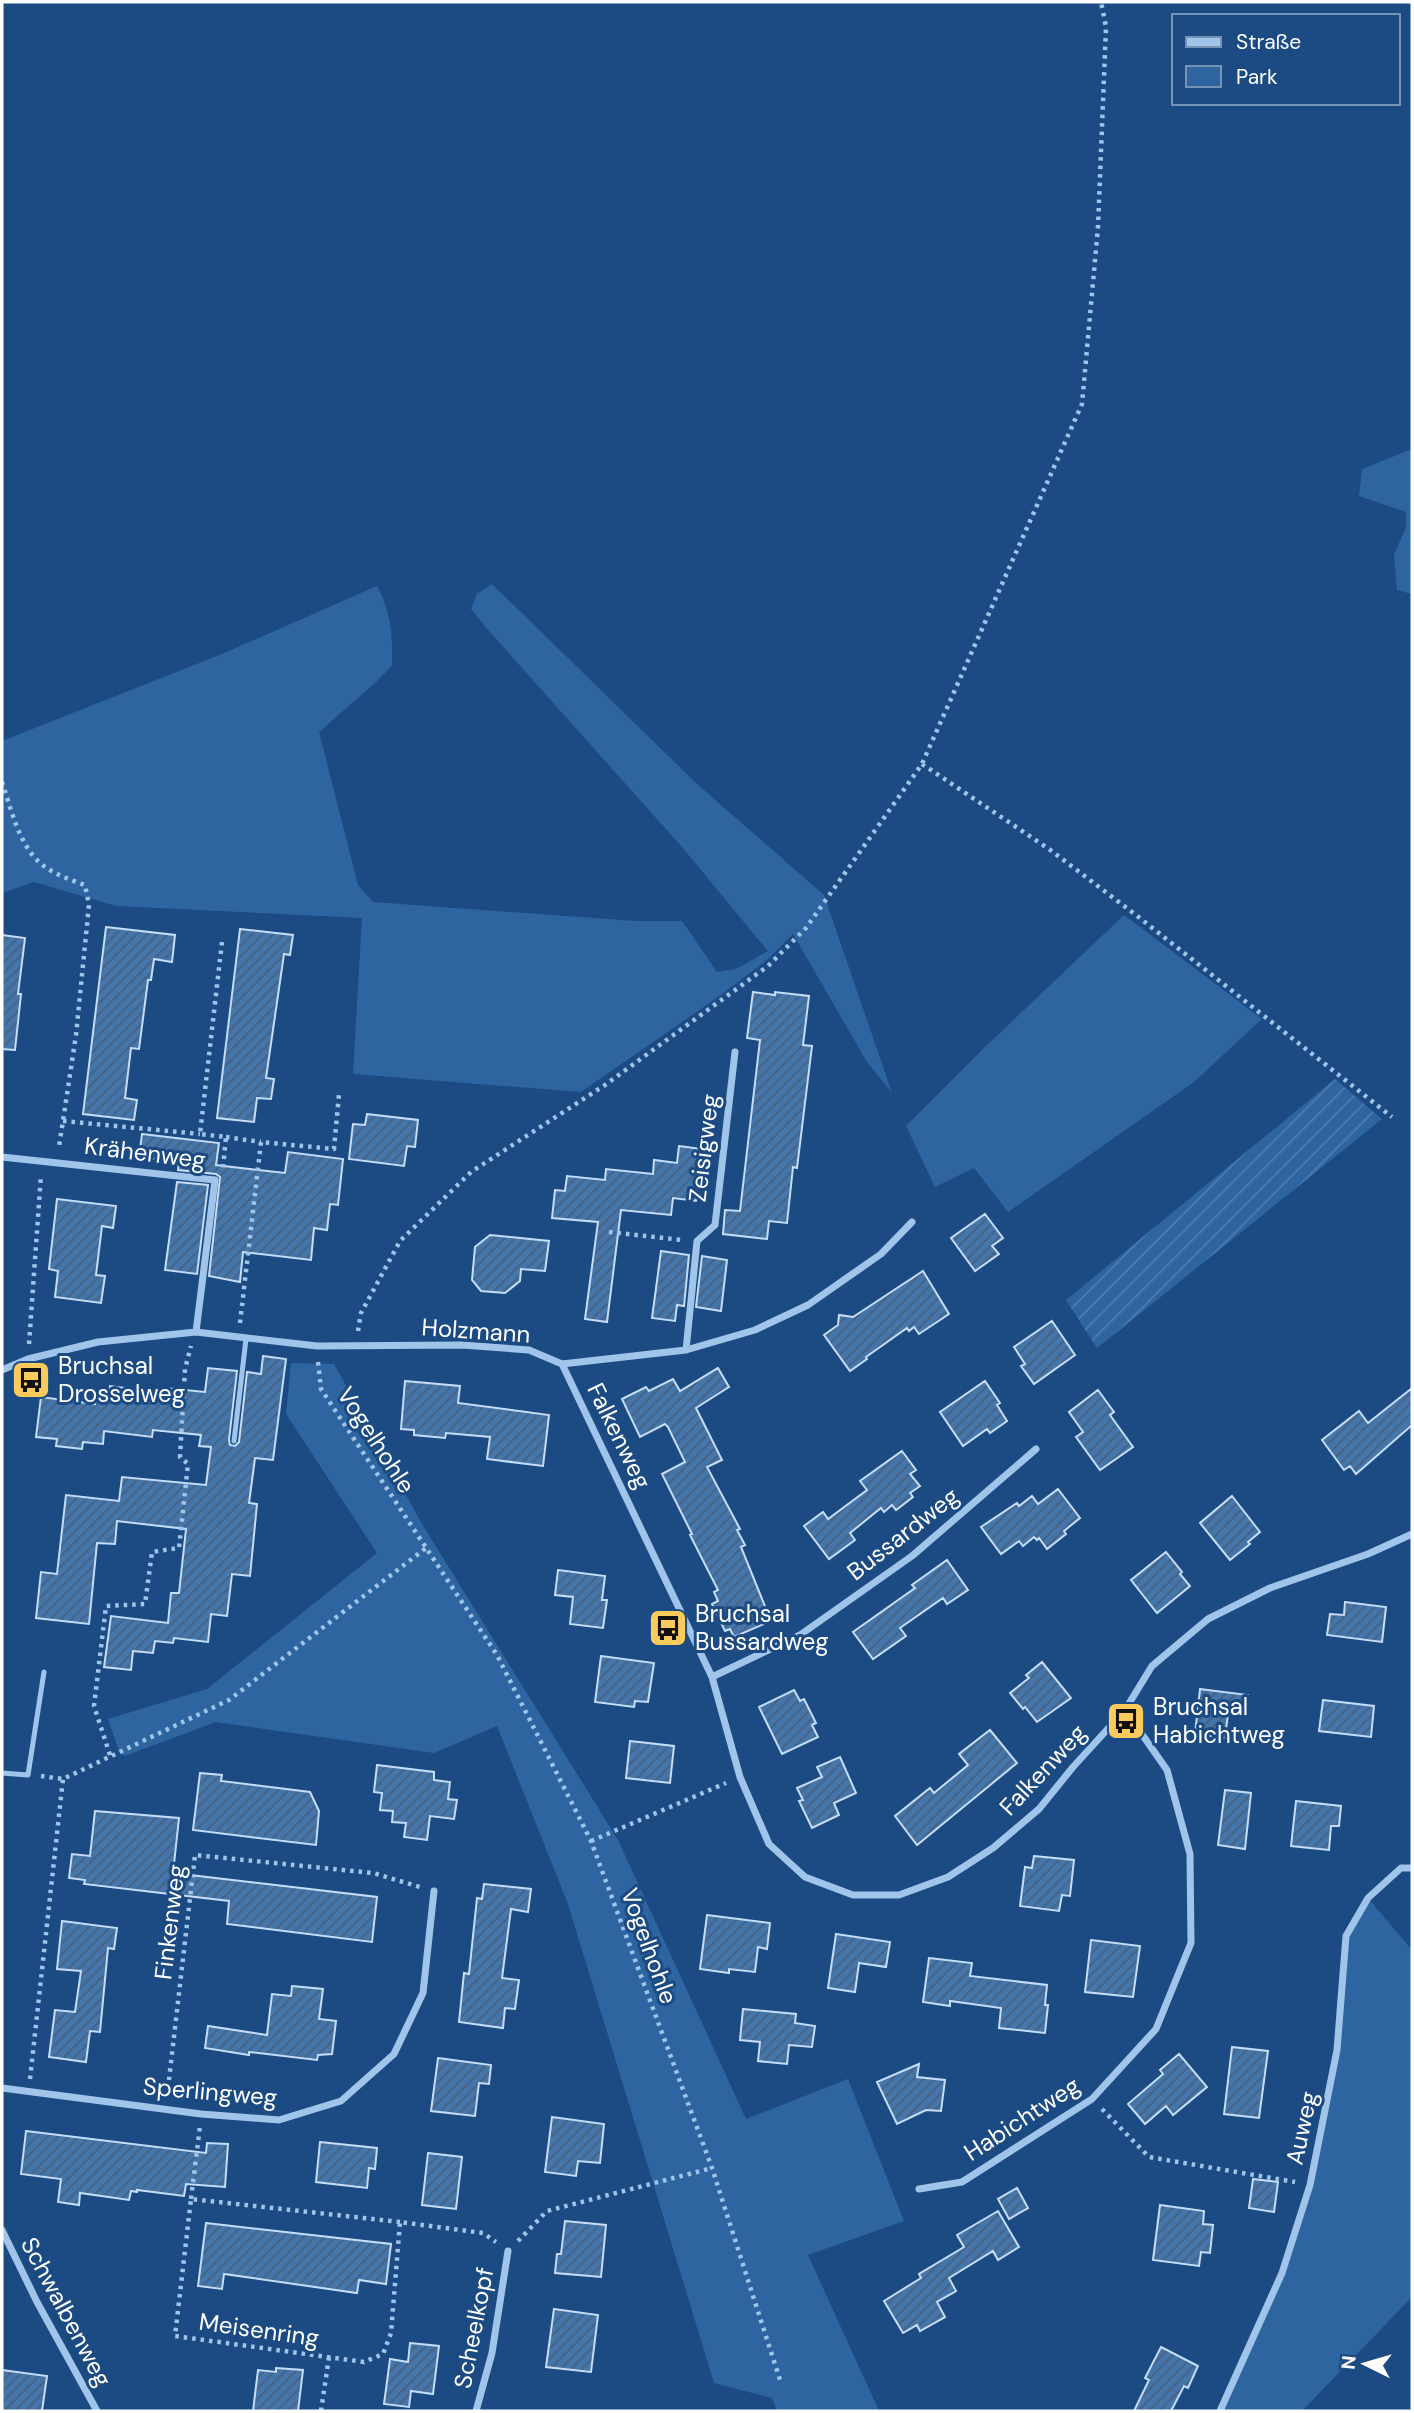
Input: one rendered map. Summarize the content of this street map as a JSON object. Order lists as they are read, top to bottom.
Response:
{
  "streets": {
    "street": [
      "Zeisigweg",
      "Krähenweg",
      "Holzmann",
      "Falkenweg",
      "Bussardweg",
      "Sperlingweg",
      "Habichtweg",
      "Auweg",
      "Schwalbenweg",
      "Scheelkopf"
    ],
    "path": ["Vogelhohle", "Finkenweg", "Meisenring"]
  },
  "crossings": [
    ["Zeisigweg", "Holzmann"],
    ["Krähenweg", "Holzmann"],
    ["Holzmann", "Falkenweg"],
    ["Holzmann", "Vogelhohle"],
    ["Falkenweg", "Bussardweg"],
    ["Falkenweg", "Habichtweg"],
    ["Finkenweg", "Sperlingweg"]
  ],
  "places": {
    "bus stop": ["Bruchsal Drosselweg", "Bruchsal Bussardweg", "Bruchsal Habichtweg"]
  },
  "legend": ["Straße", "Park"],
  "north": "left"
}
